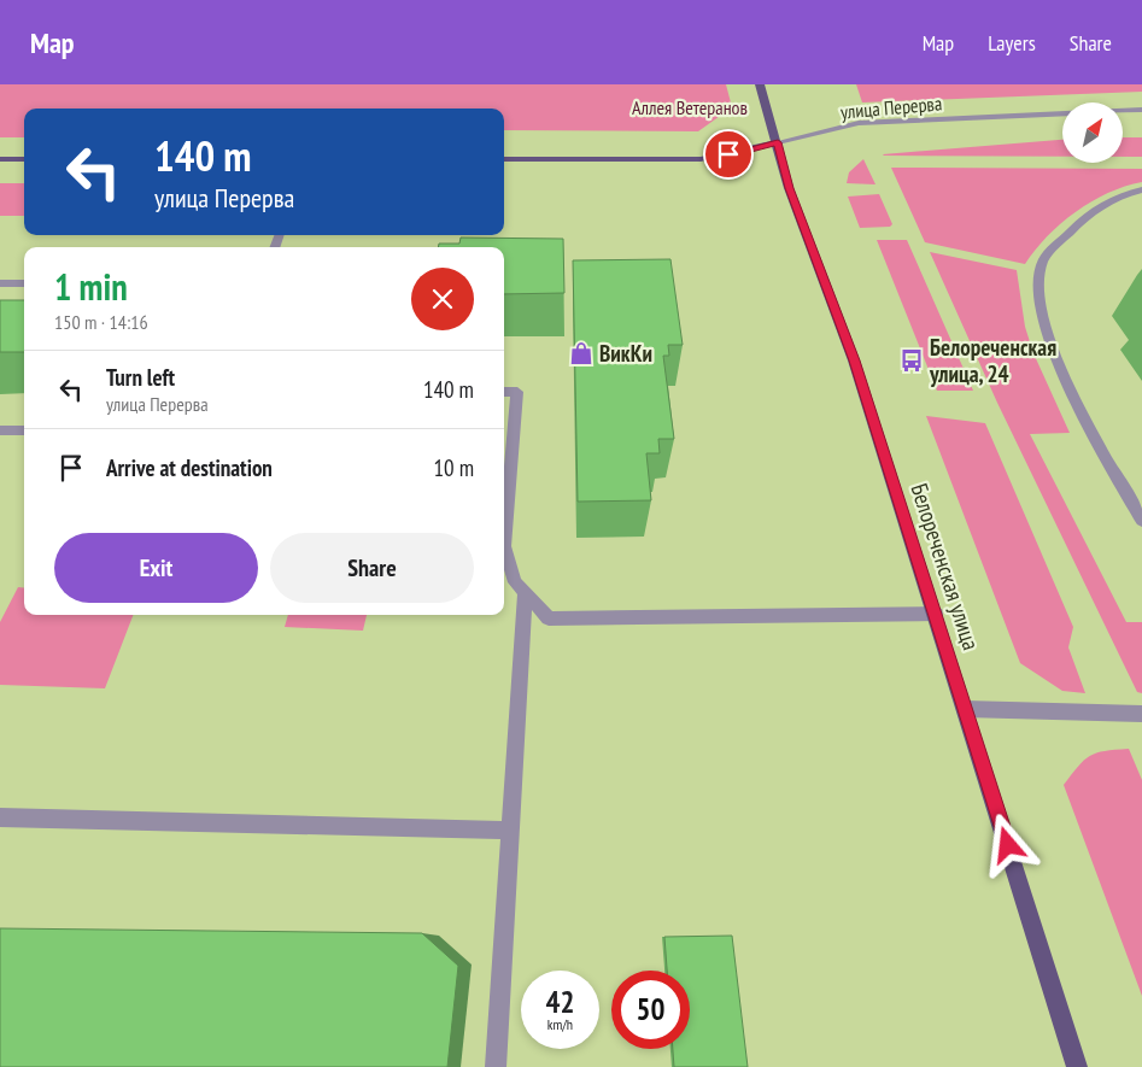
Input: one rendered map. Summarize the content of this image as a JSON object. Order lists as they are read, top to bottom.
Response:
{
  "streets": {
    "main road": ["улица Перерва", "Белореченская улица"]
  },
  "crossings": [
    ["улица Перерва", "Белореченская улица"]
  ],
  "parks": ["Аллея Ветеранов"],
  "places": {
    "shop": ["ВикКи"],
    "bus stop": ["Белореченская улица, 24"]
  },
  "north": "top right",
  "page": {
    "header": "Map",
    "nav": ["Map", "Layers", "Share"],
    "turn": ["140 m", "улица Перерва"],
    "heading": ["1 min", "150 m · 14:16"],
    "list": [
      {
        "name": "Turn left",
        "note": "улица Перерва",
        "value": "140 m"
      },
      {
        "name": "Arrive at destination",
        "value": "10 m"
      }
    ],
    "buttons": ["Exit", "Share"],
    "speed": "42 km/h",
    "limit": "50"
  }
}
